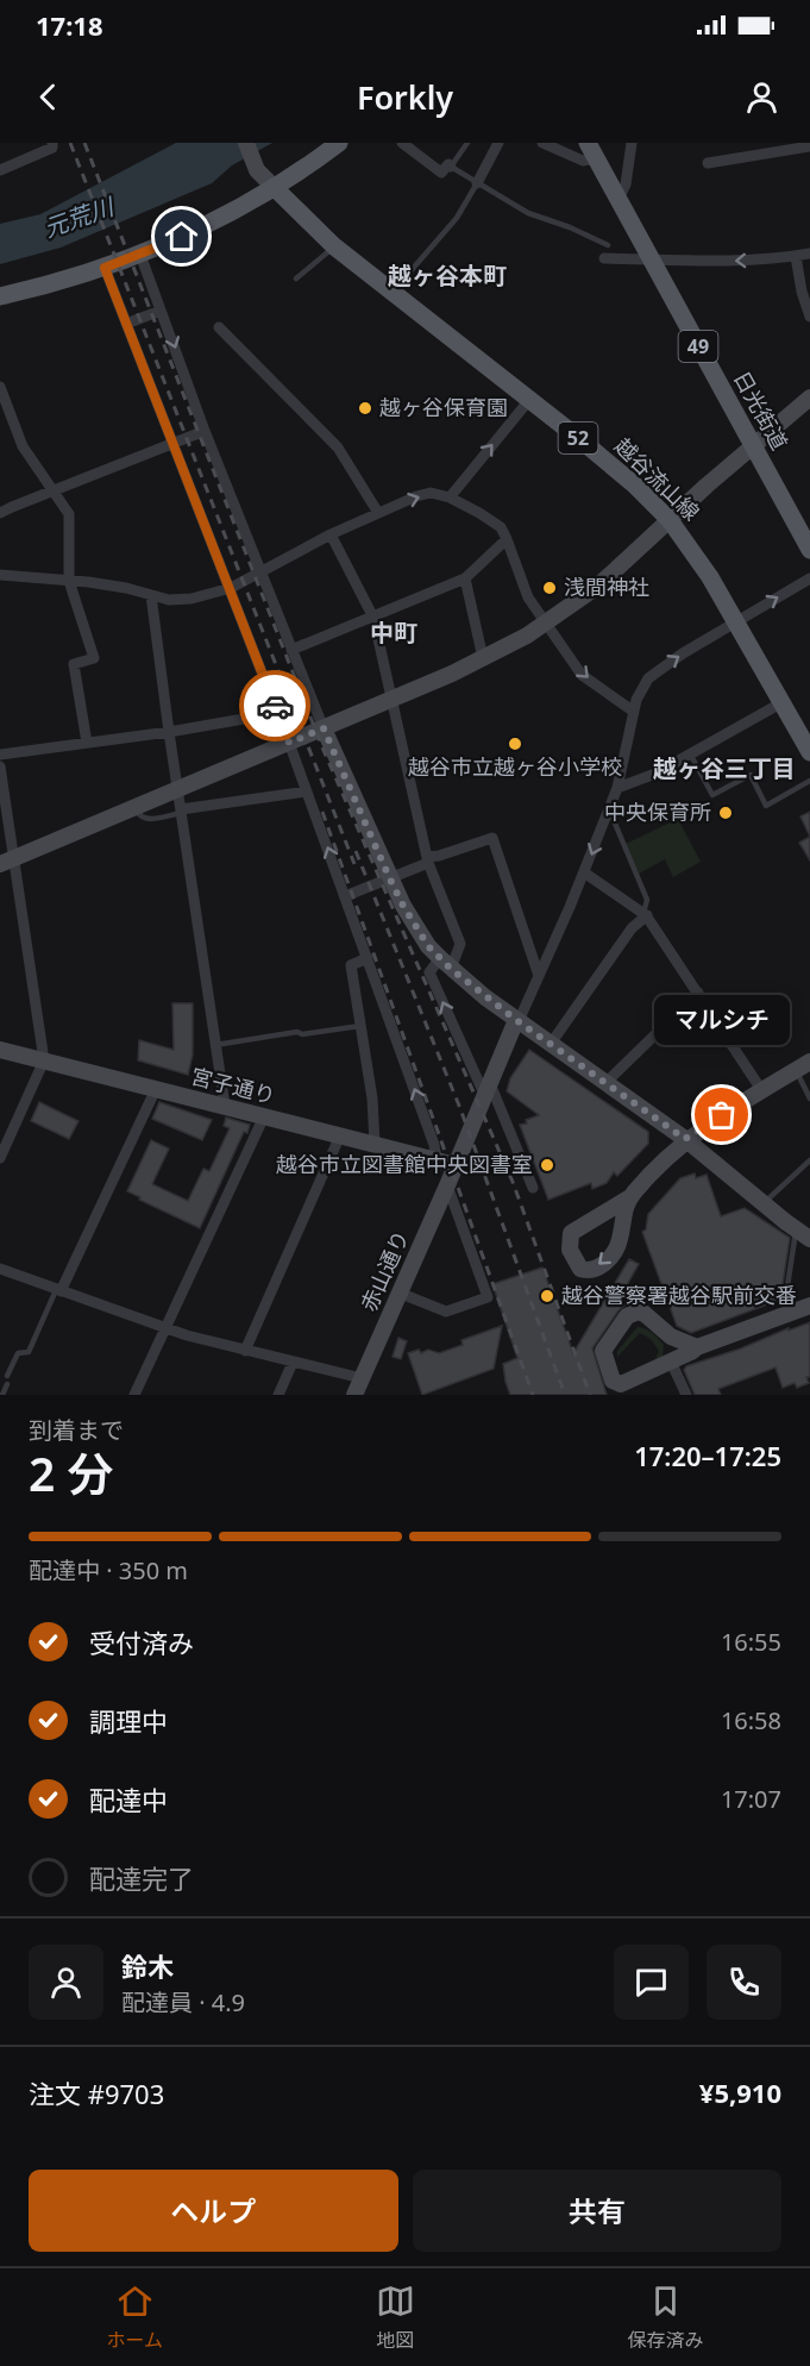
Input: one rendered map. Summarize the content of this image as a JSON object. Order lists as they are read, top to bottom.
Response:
{
  "streets": {
    "main road": [
      "49",
      "日光街道",
      "52",
      "越谷流山線"
    ],
    "street": ["宮子通り", "赤山通り"]
  },
  "crossings": [
    ["宮子通り", "赤山通り"]
  ],
  "districts": ["越ヶ谷本町", "中町", "越ヶ谷三丁目"],
  "water": ["元荒川"],
  "places": [
    "越ヶ谷保育園",
    "浅間神社",
    "越谷市立越ヶ谷小学校",
    "中央保育所",
    "マルシチ",
    "越谷市立図書館中央図書室",
    "越谷警察署越谷駅前交番"
  ],
  "page": {
    "status": "17:18",
    "header": "Forkly",
    "bubble": "マルシチ",
    "heading": ["2 分", "到着まで", "17:20–17:25"],
    "panel": [
      "鈴木",
      "配達員 · 4.9",
      "注文 #9703",
      "¥5,910"
    ],
    "bar": "配達中 · 350 m",
    "list": [
      ["受付済み", "16:55"],
      ["調理中", "16:58"],
      ["配達中", "17:07"],
      "配達完了"
    ],
    "buttons": ["ヘルプ", "共有"],
    "tabs": ["ホーム", "地図", "保存済み"]
  }
}
